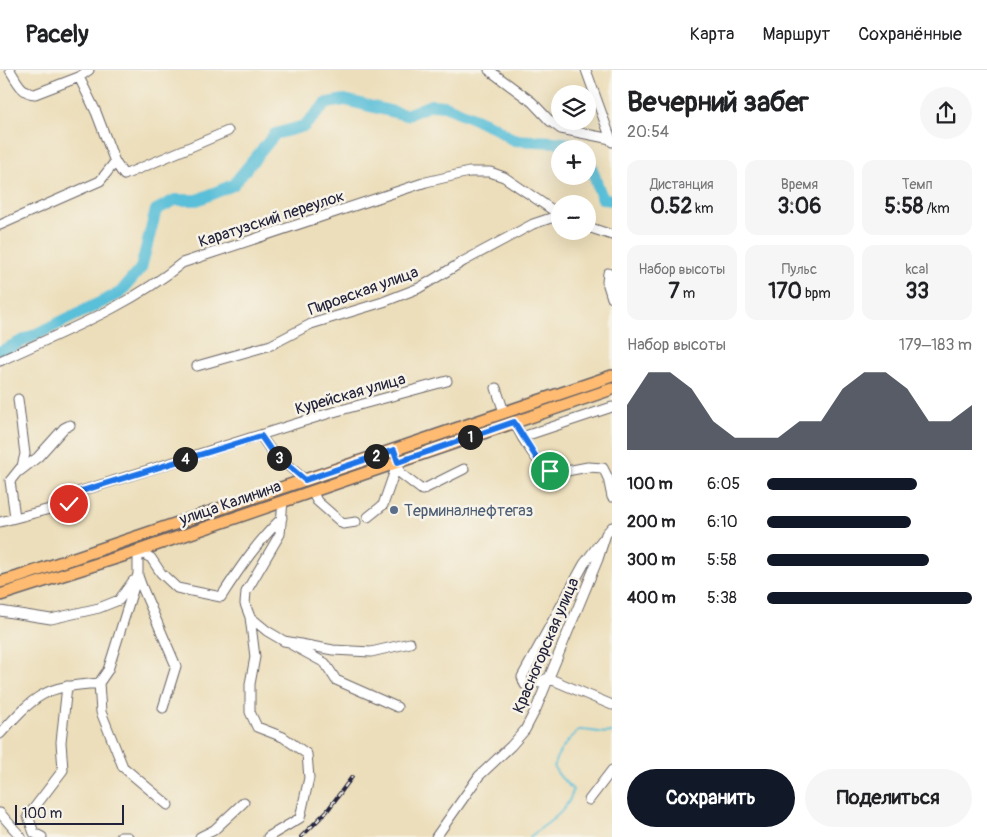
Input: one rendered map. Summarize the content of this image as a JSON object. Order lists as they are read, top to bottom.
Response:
{
  "streets": {
    "main road": ["улица Калинина"],
    "street": [
      "Каратузский переулок",
      "Пировская улица",
      "Курейская улица",
      "Красногорская улица"
    ]
  },
  "places": ["Терминалнефтегаз"],
  "scale_bar": "100 m",
  "page": {
    "header": "Pacely",
    "nav": ["Карта", "Маршрут", "Сохранённые"],
    "heading": ["Вечерний забег", "20:54"],
    "map_buttons": ["+", "−"],
    "stats": [
      ["Дистанция", "0.52 km"],
      ["Время", "3:06"],
      ["Темп", "5:58 /km"],
      ["Набор высоты", "7 m"],
      ["Пульс", "170 bpm"],
      ["kcal", "33"]
    ],
    "chart": ["Набор высоты", "179–183 m"],
    "pins": [
      "1",
      "2",
      "3",
      "4"
    ],
    "list": [
      {
        "name": "100 m",
        "note": "6:05"
      },
      {
        "name": "200 m",
        "note": "6:10"
      },
      {
        "name": "300 m",
        "note": "5:58"
      },
      {
        "name": "400 m",
        "note": "5:38"
      }
    ],
    "buttons": ["Сохранить", "Поделиться"],
    "scale": "100 m"
  }
}
